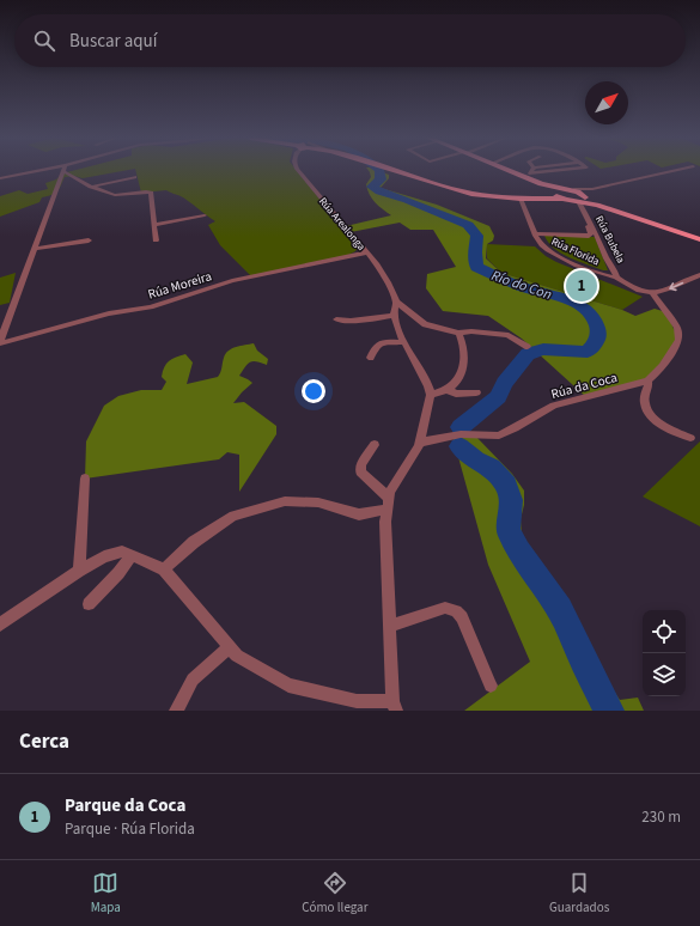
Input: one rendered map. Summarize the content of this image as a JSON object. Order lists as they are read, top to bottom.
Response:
{
  "streets": {
    "street": [
      "Rúa Arealonga",
      "Rúa Bubela",
      "Rúa Florida",
      "Rúa Moreira",
      "Rúa da Coca"
    ]
  },
  "crossings": [
    ["Rúa Arealonga", "Rúa Moreira"],
    ["Rúa Bubela", "Rúa Florida"],
    ["Rúa Bubela", "Rúa da Coca"]
  ],
  "water": ["Río do Con"],
  "north": "top right",
  "page": {
    "search": "Buscar aquí",
    "pins": "1",
    "heading": "Cerca",
    "list": [
      {
        "mark": "1",
        "name": "Parque da Coca",
        "note": "Parque · Rúa Florida",
        "value": "230 m"
      }
    ],
    "nav": ["Mapa", "Cómo llegar", "Guardados"]
  }
}
